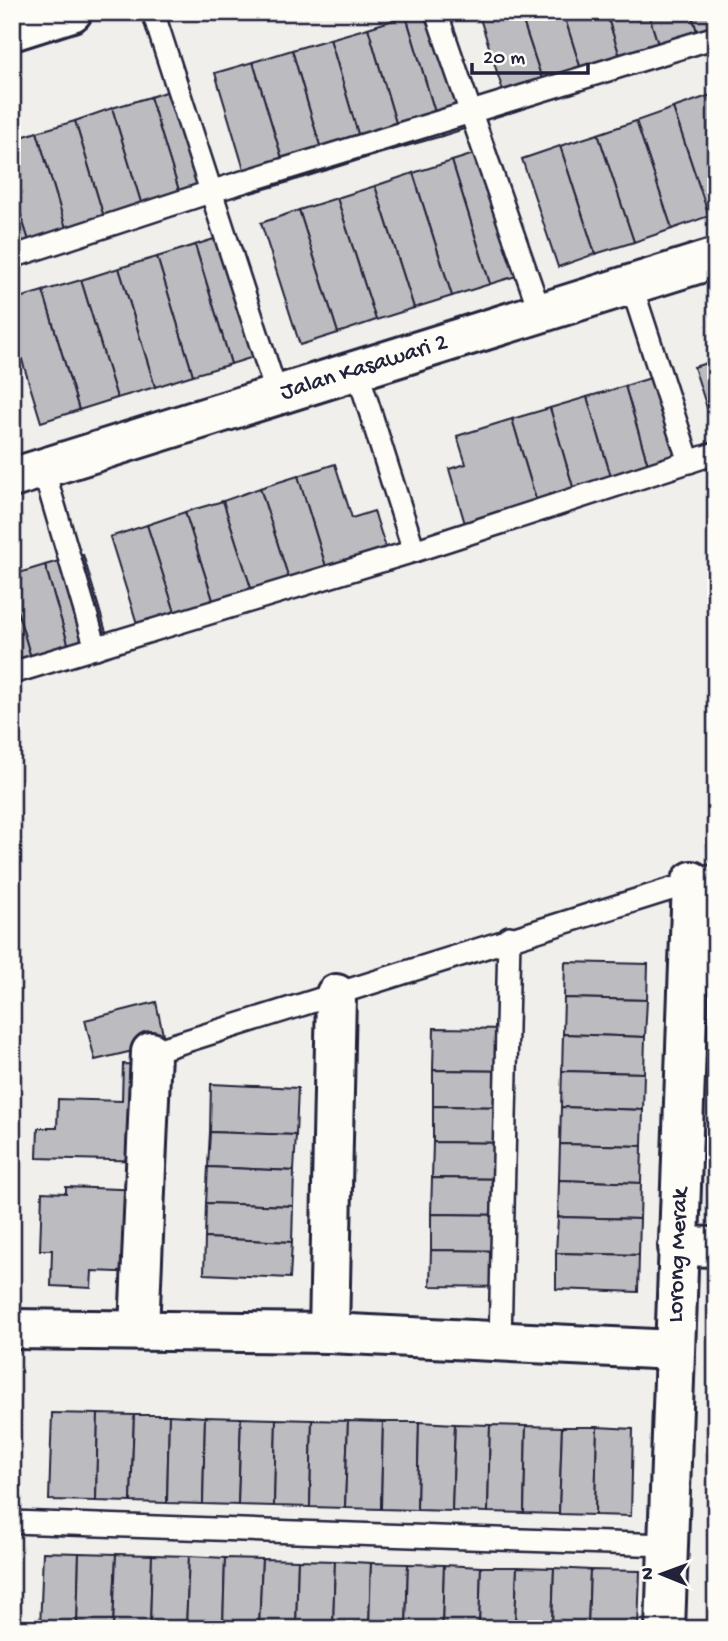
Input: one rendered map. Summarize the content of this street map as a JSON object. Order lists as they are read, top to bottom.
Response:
{
  "streets": {
    "street": ["Jalan Kasawari 2", "Lorong Merak"]
  },
  "scale_bar": "20 m",
  "north": "left"
}
